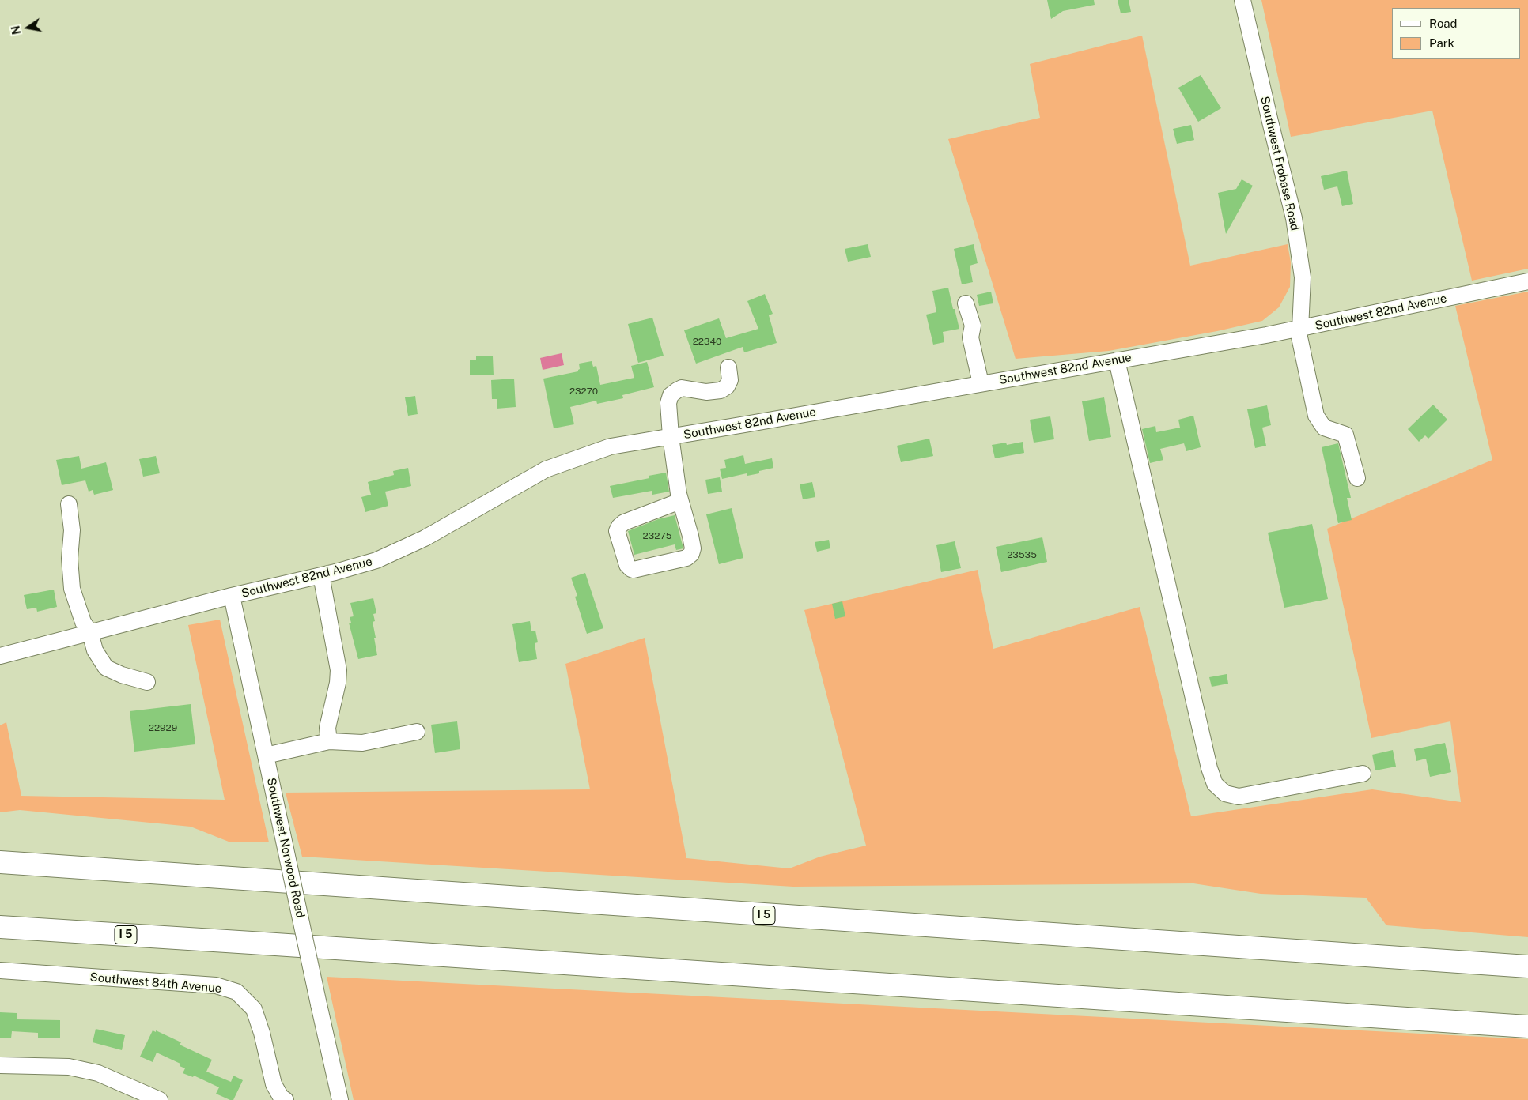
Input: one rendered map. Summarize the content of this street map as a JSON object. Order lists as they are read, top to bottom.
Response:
{
  "streets": {
    "highway": ["I 5"],
    "street": [
      "Southwest Frobase Road",
      "Southwest 82nd Avenue",
      "Southwest Norwood Road",
      "Southwest 84th Avenue"
    ]
  },
  "crossings": [
    ["Southwest Frobase Road", "Southwest 82nd Avenue"],
    ["Southwest 82nd Avenue", "Southwest Norwood Road"]
  ],
  "house_numbers": [
    "22340",
    "23270",
    "23275",
    "23535",
    "22929"
  ],
  "legend": ["Road", "Park"],
  "north": "left"
}
